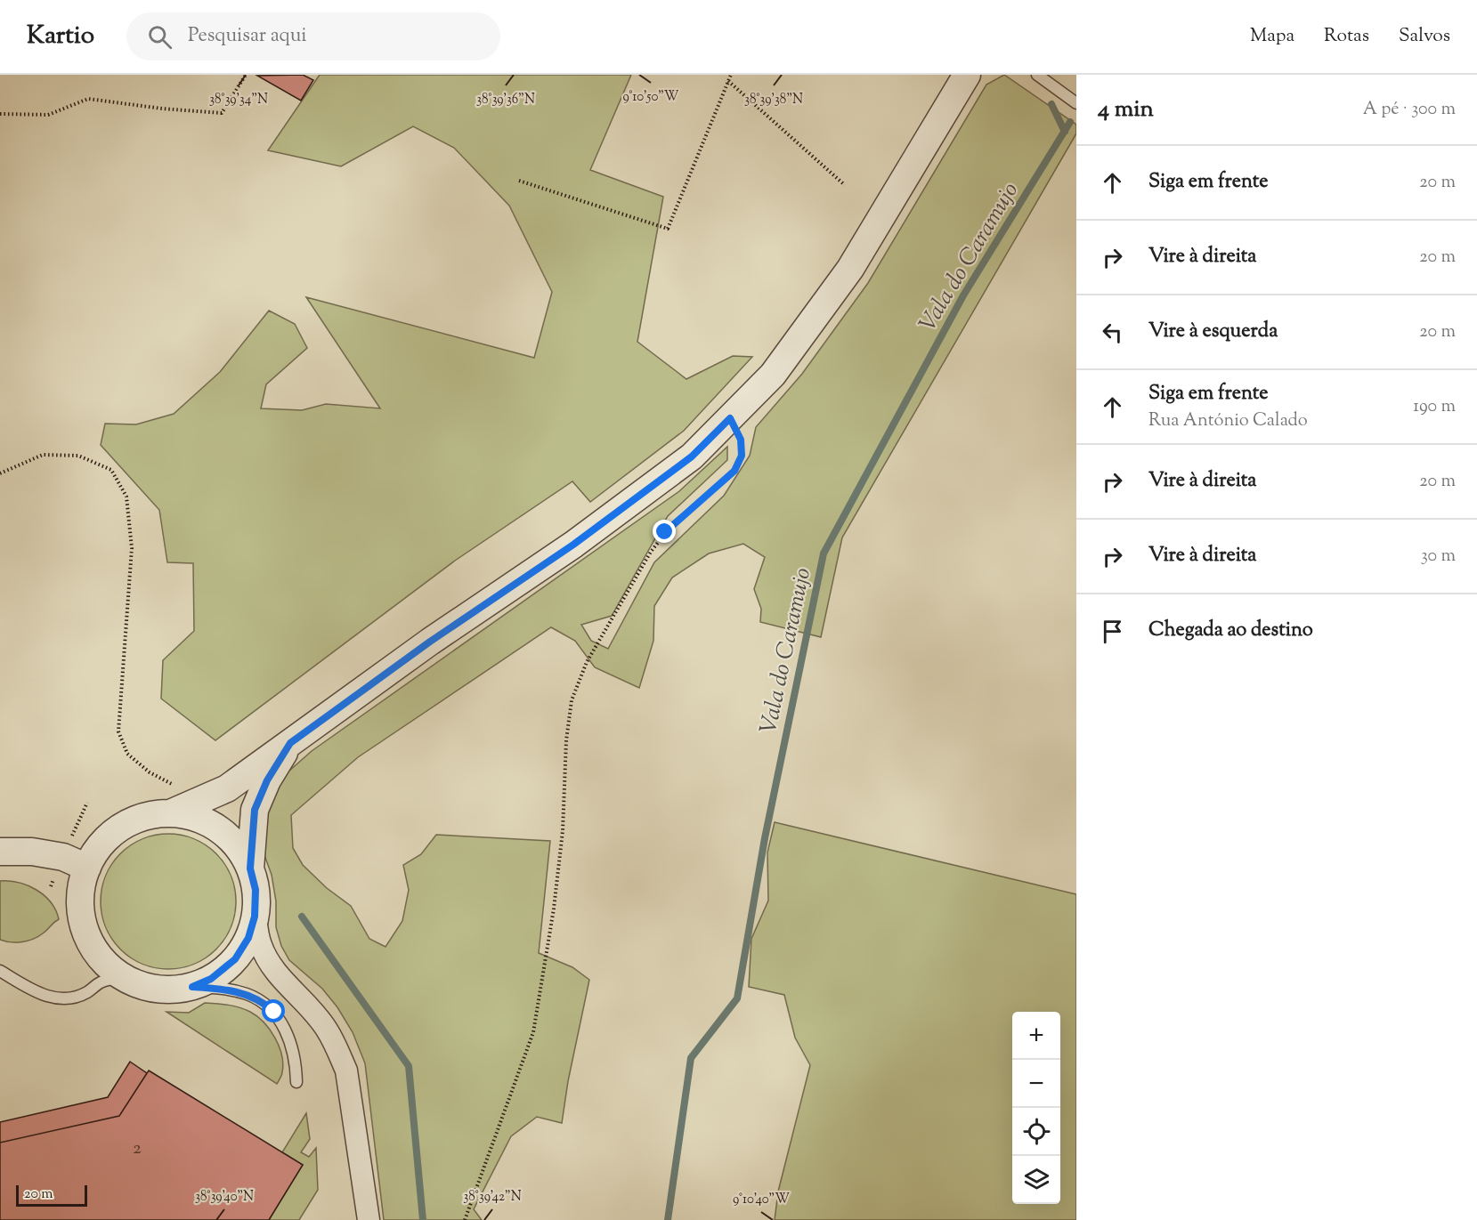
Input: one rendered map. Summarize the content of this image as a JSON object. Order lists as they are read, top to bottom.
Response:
{
  "water": ["Vala do Caramujo"],
  "house_numbers": ["2"],
  "scale_bar": "20 m",
  "page": {
    "header": "Kartio",
    "search": "Pesquisar aqui",
    "nav": ["Mapa", "Rotas", "Salvos"],
    "heading": ["4 min", "A pé · 300 m"],
    "list": [
      ["Siga em frente", "20 m"],
      ["Vire à direita", "20 m"],
      ["Vire à esquerda", "20 m"],
      ["Siga em frente", "Rua António Calado", "190 m"],
      ["Vire à direita", "20 m"],
      ["Vire à direita", "30 m"],
      "Chegada ao destino"
    ],
    "map_buttons": ["+", "−"],
    "scale": "20 m"
  },
  "coordinates": [
    "9°10'50\"W",
    "38°39'34\"N",
    "38°39'36\"N",
    "38°39'38\"N",
    "38°39'40\"N",
    "38°39'42\"N",
    "9°10'40\"W"
  ]
}
